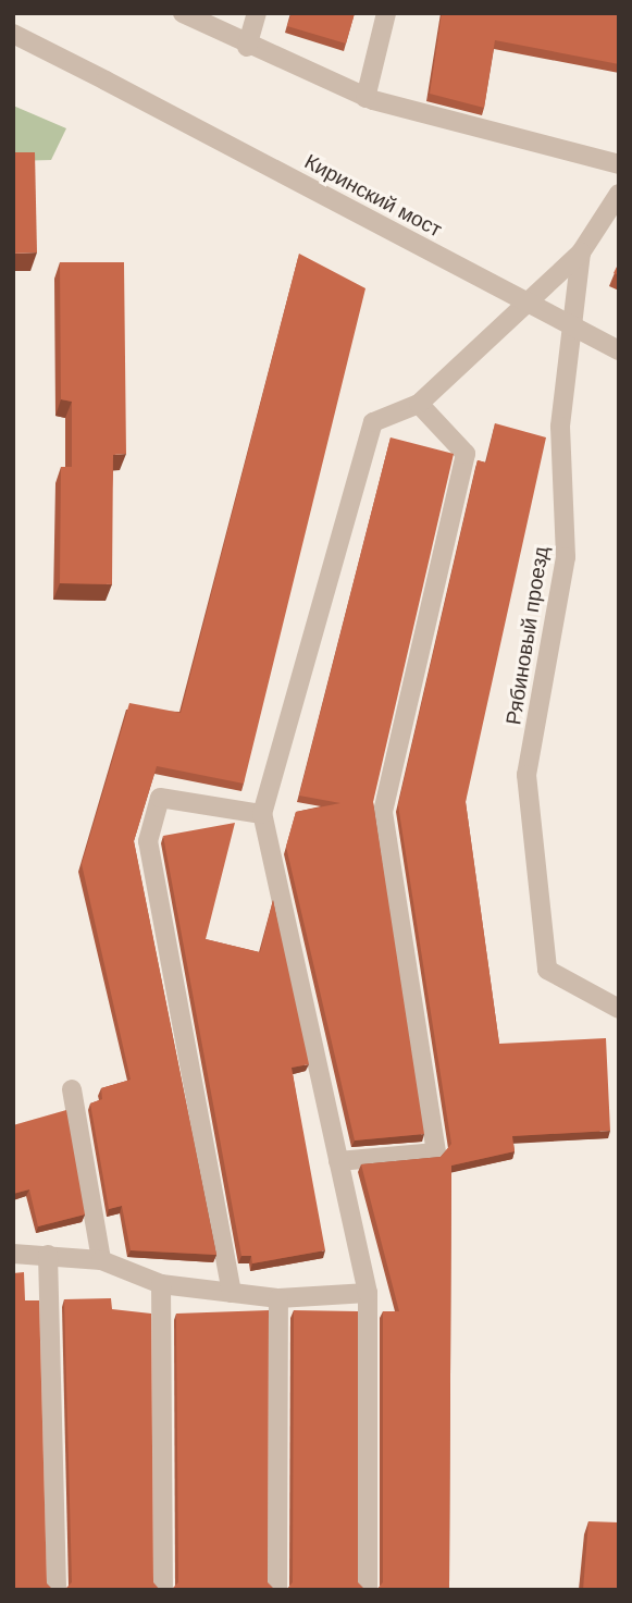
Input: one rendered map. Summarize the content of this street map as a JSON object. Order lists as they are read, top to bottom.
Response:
{
  "streets": {
    "street": ["Киринский мост", "Рябиновый проезд"]
  }
}
